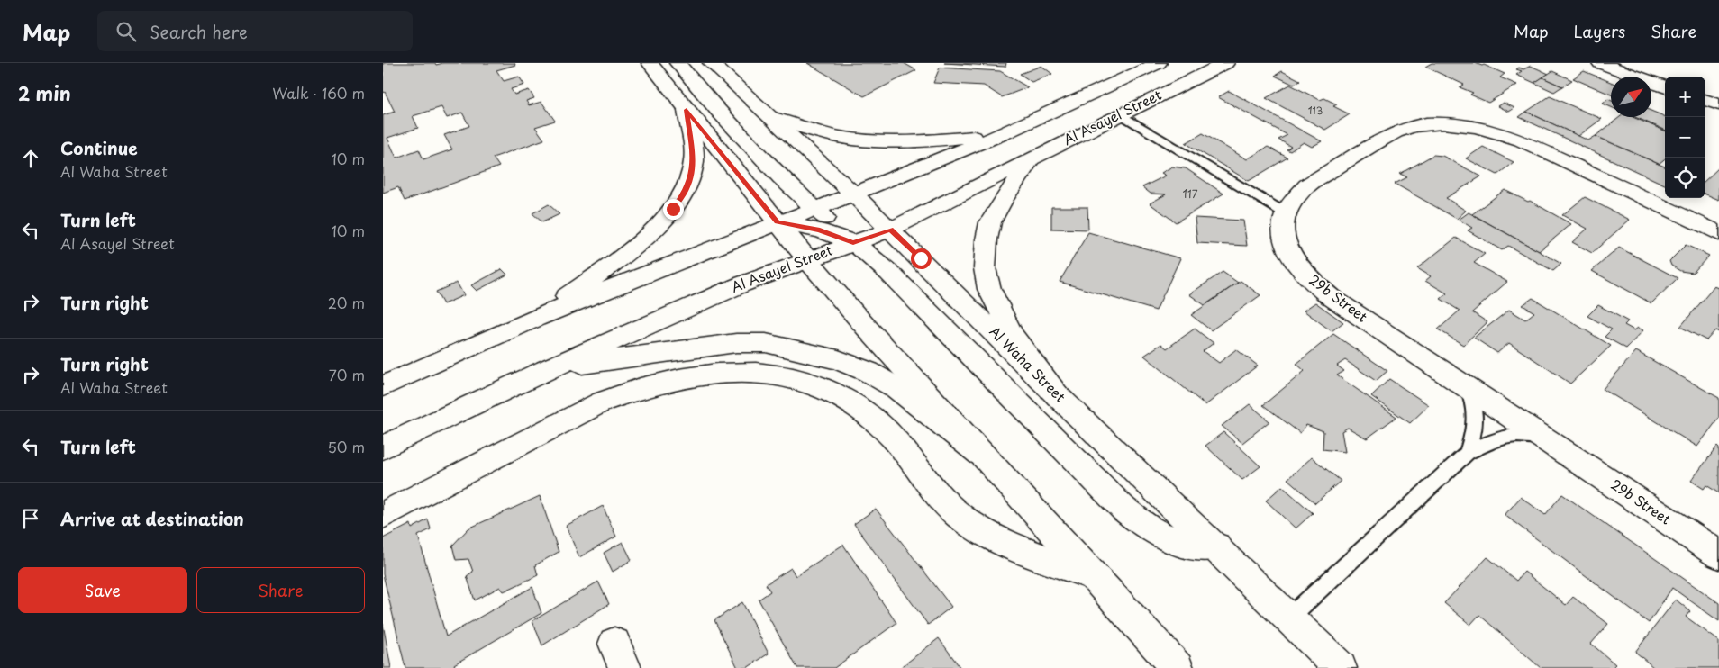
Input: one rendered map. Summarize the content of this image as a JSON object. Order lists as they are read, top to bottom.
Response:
{
  "streets": {
    "main road": ["Al Asayel Street", "29b Street", "Al Waha Street"]
  },
  "crossings": [
    ["Al Asayel Street", "Al Waha Street"]
  ],
  "house_numbers": ["113", "117"],
  "north": "top right",
  "page": {
    "header": "Map",
    "search": "Search here",
    "nav": ["Map", "Layers", "Share"],
    "heading": ["2 min", "Walk · 160 m"],
    "map_buttons": ["+", "−"],
    "list": [
      ["Continue", "Al Waha Street", "10 m"],
      ["Turn left", "Al Asayel Street", "10 m"],
      ["Turn right", "20 m"],
      ["Turn right", "Al Waha Street", "70 m"],
      ["Turn left", "50 m"],
      "Arrive at destination"
    ],
    "buttons": ["Save", "Share"]
  }
}
